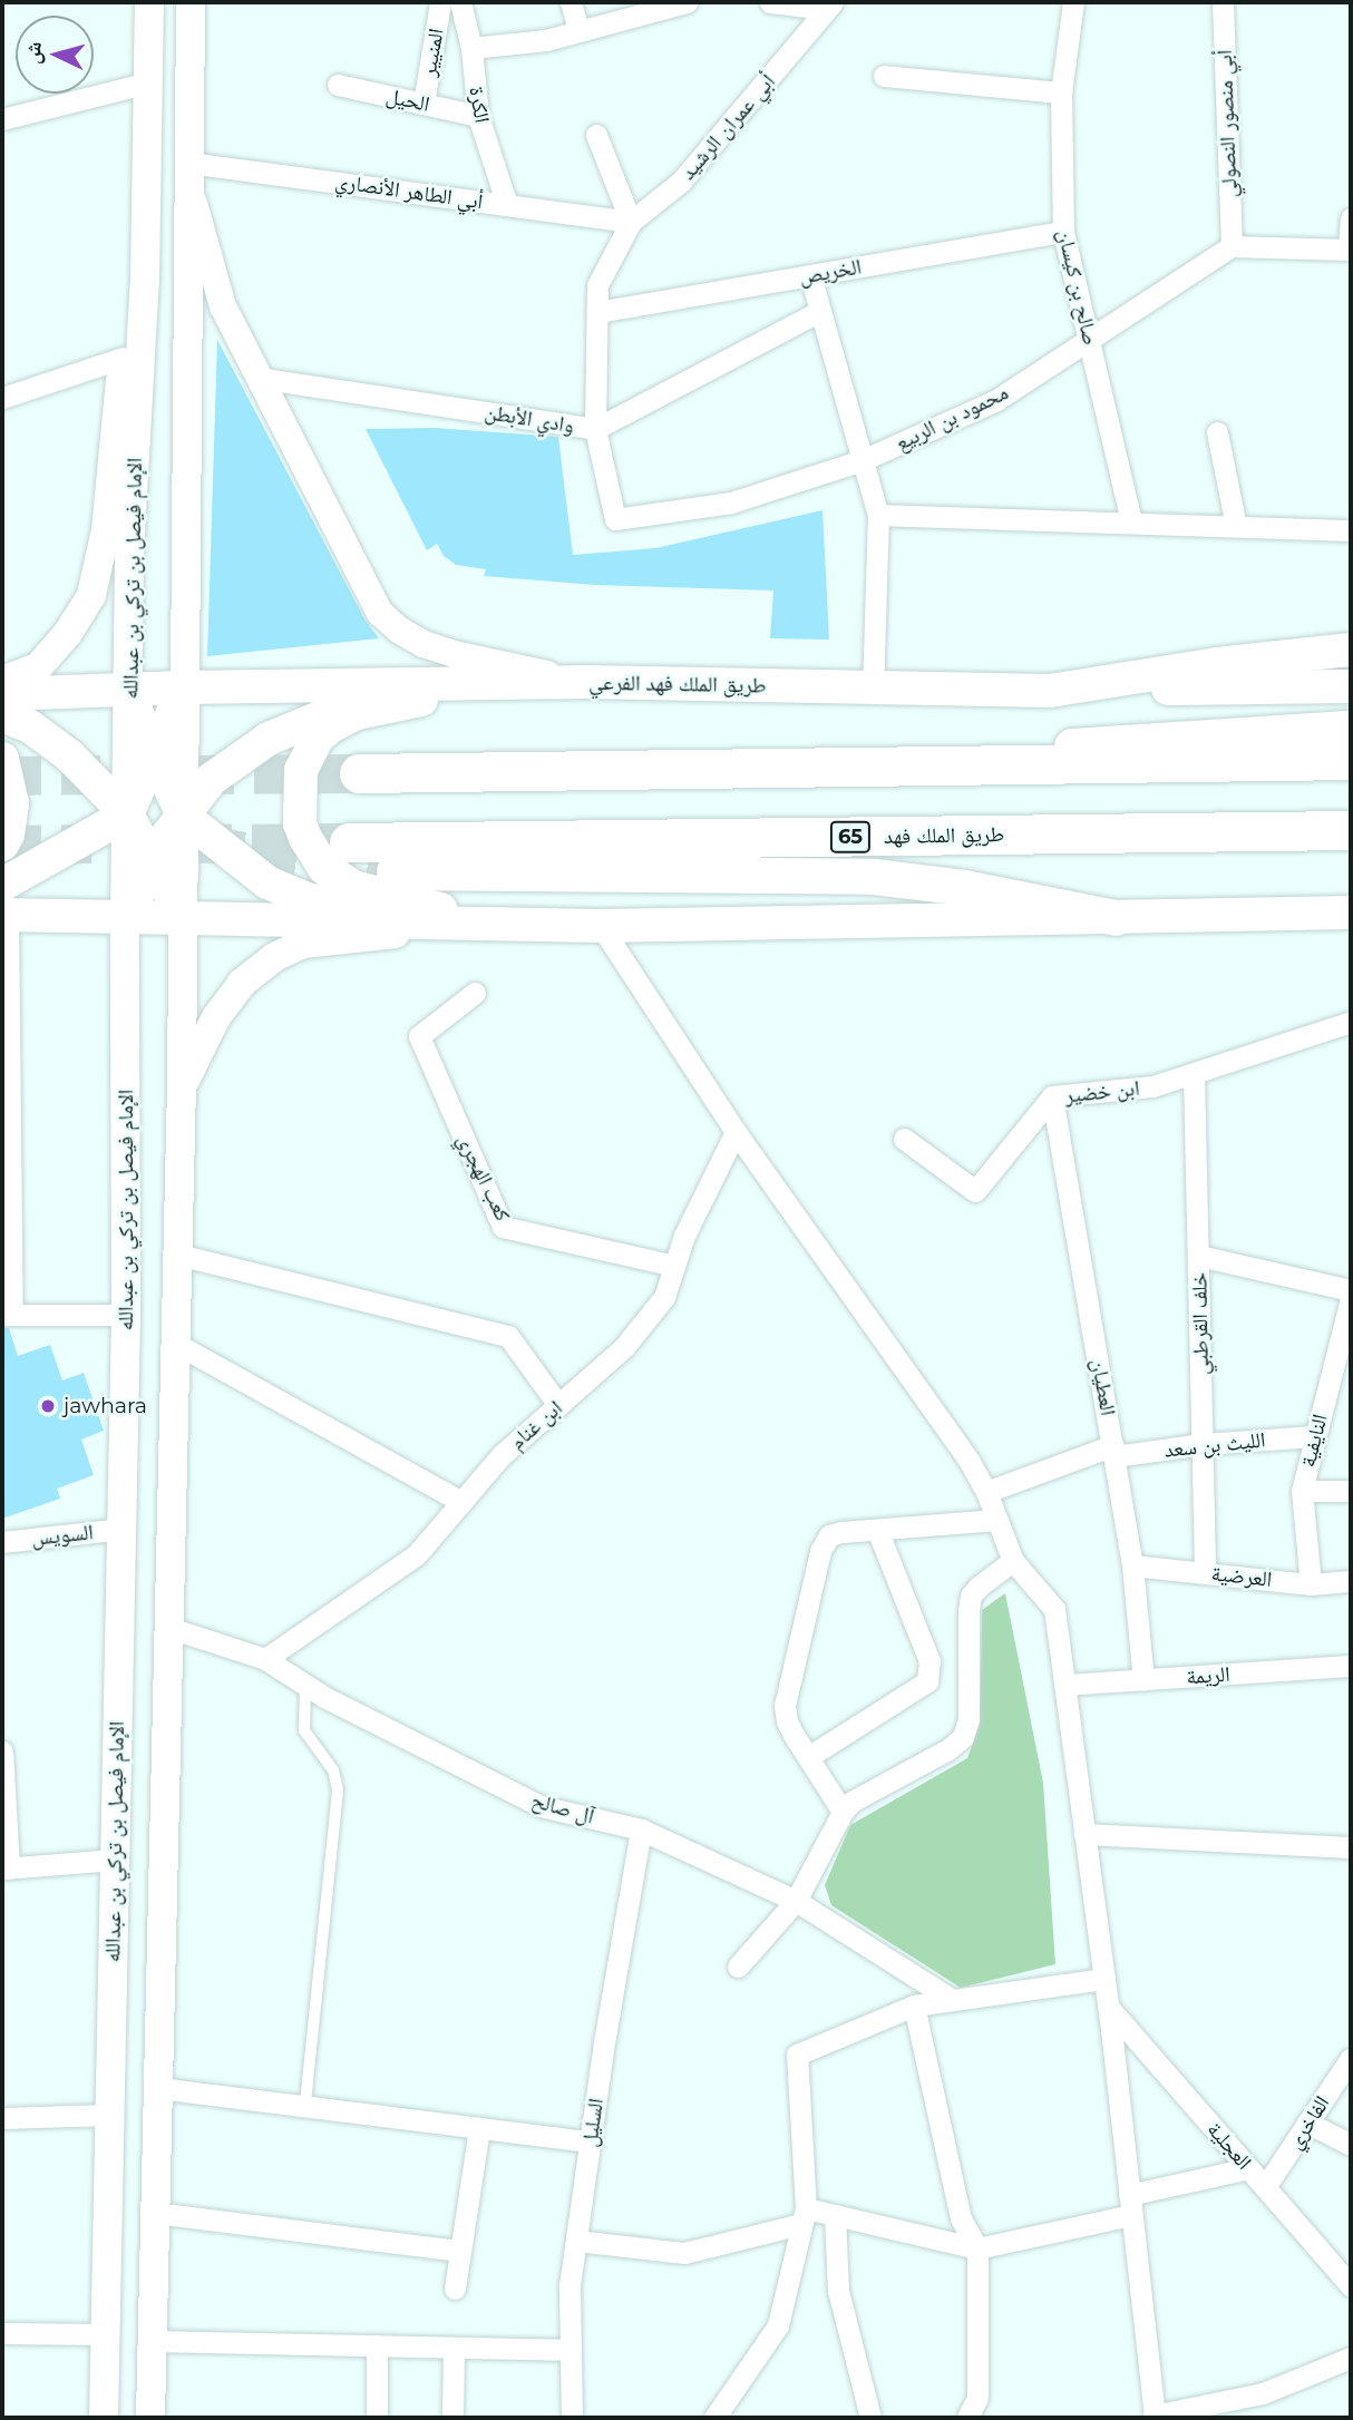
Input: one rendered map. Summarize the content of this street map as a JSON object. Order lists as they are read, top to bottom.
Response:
{
  "streets": {
    "highway": ["طريق الملك فهد", "65"],
    "main road": ["الإمام فيصل بن تركي بن عبدالله", "طريق الملك فهد الفرعي"],
    "street": [
      "المنيير",
      "الحيل",
      "الكرة",
      "أبي منصور النصولي",
      "أبي عمران الرشيد",
      "أبي الطاهر الأنصاري",
      "الخريص",
      "صالح بن كيسان",
      "محمود بن الربيع",
      "وادي الأبطن",
      "ابن خضير",
      "كعب الهجري",
      "خلف القرطبي",
      "العطيان",
      "ابن غنام",
      "النايفية",
      "الليث بن سعد",
      "السويس",
      "العرضية",
      "الريمة",
      "آل صالح",
      "السليل",
      "الفاخري",
      "العجلية"
    ]
  },
  "crossings": [
    ["المنيير", "الحيل"],
    ["الحيل", "الكرة"],
    ["الكرة", "أبي الطاهر الأنصاري"],
    ["أبي منصور النصولي", "محمود بن الربيع"],
    ["أبي عمران الرشيد", "أبي الطاهر الأنصاري"],
    ["أبي عمران الرشيد", "الخريص"],
    ["أبي عمران الرشيد", "محمود بن الربيع"],
    ["أبي عمران الرشيد", "وادي الأبطن"],
    ["الخريص", "صالح بن كيسان"],
    ["صالح بن كيسان", "محمود بن الربيع"],
    ["الإمام فيصل بن تركي بن عبدالله", "طريق الملك فهد الفرعي"],
    ["الإمام فيصل بن تركي بن عبدالله", "السويس"],
    ["ابن خضير", "خلف القرطبي"],
    ["ابن خضير", "العطيان"],
    ["كعب الهجري", "ابن غنام"],
    ["خلف القرطبي", "الليث بن سعد"],
    ["خلف القرطبي", "العرضية"],
    ["العطيان", "الليث بن سعد"],
    ["العطيان", "العرضية"],
    ["العطيان", "الريمة"],
    ["ابن غنام", "آل صالح"],
    ["النايفية", "الليث بن سعد"],
    ["النايفية", "العرضية"],
    ["آل صالح", "السليل"],
    ["الفاخري", "العجلية"]
  ],
  "places": ["jawhara"],
  "north": "left"
}
